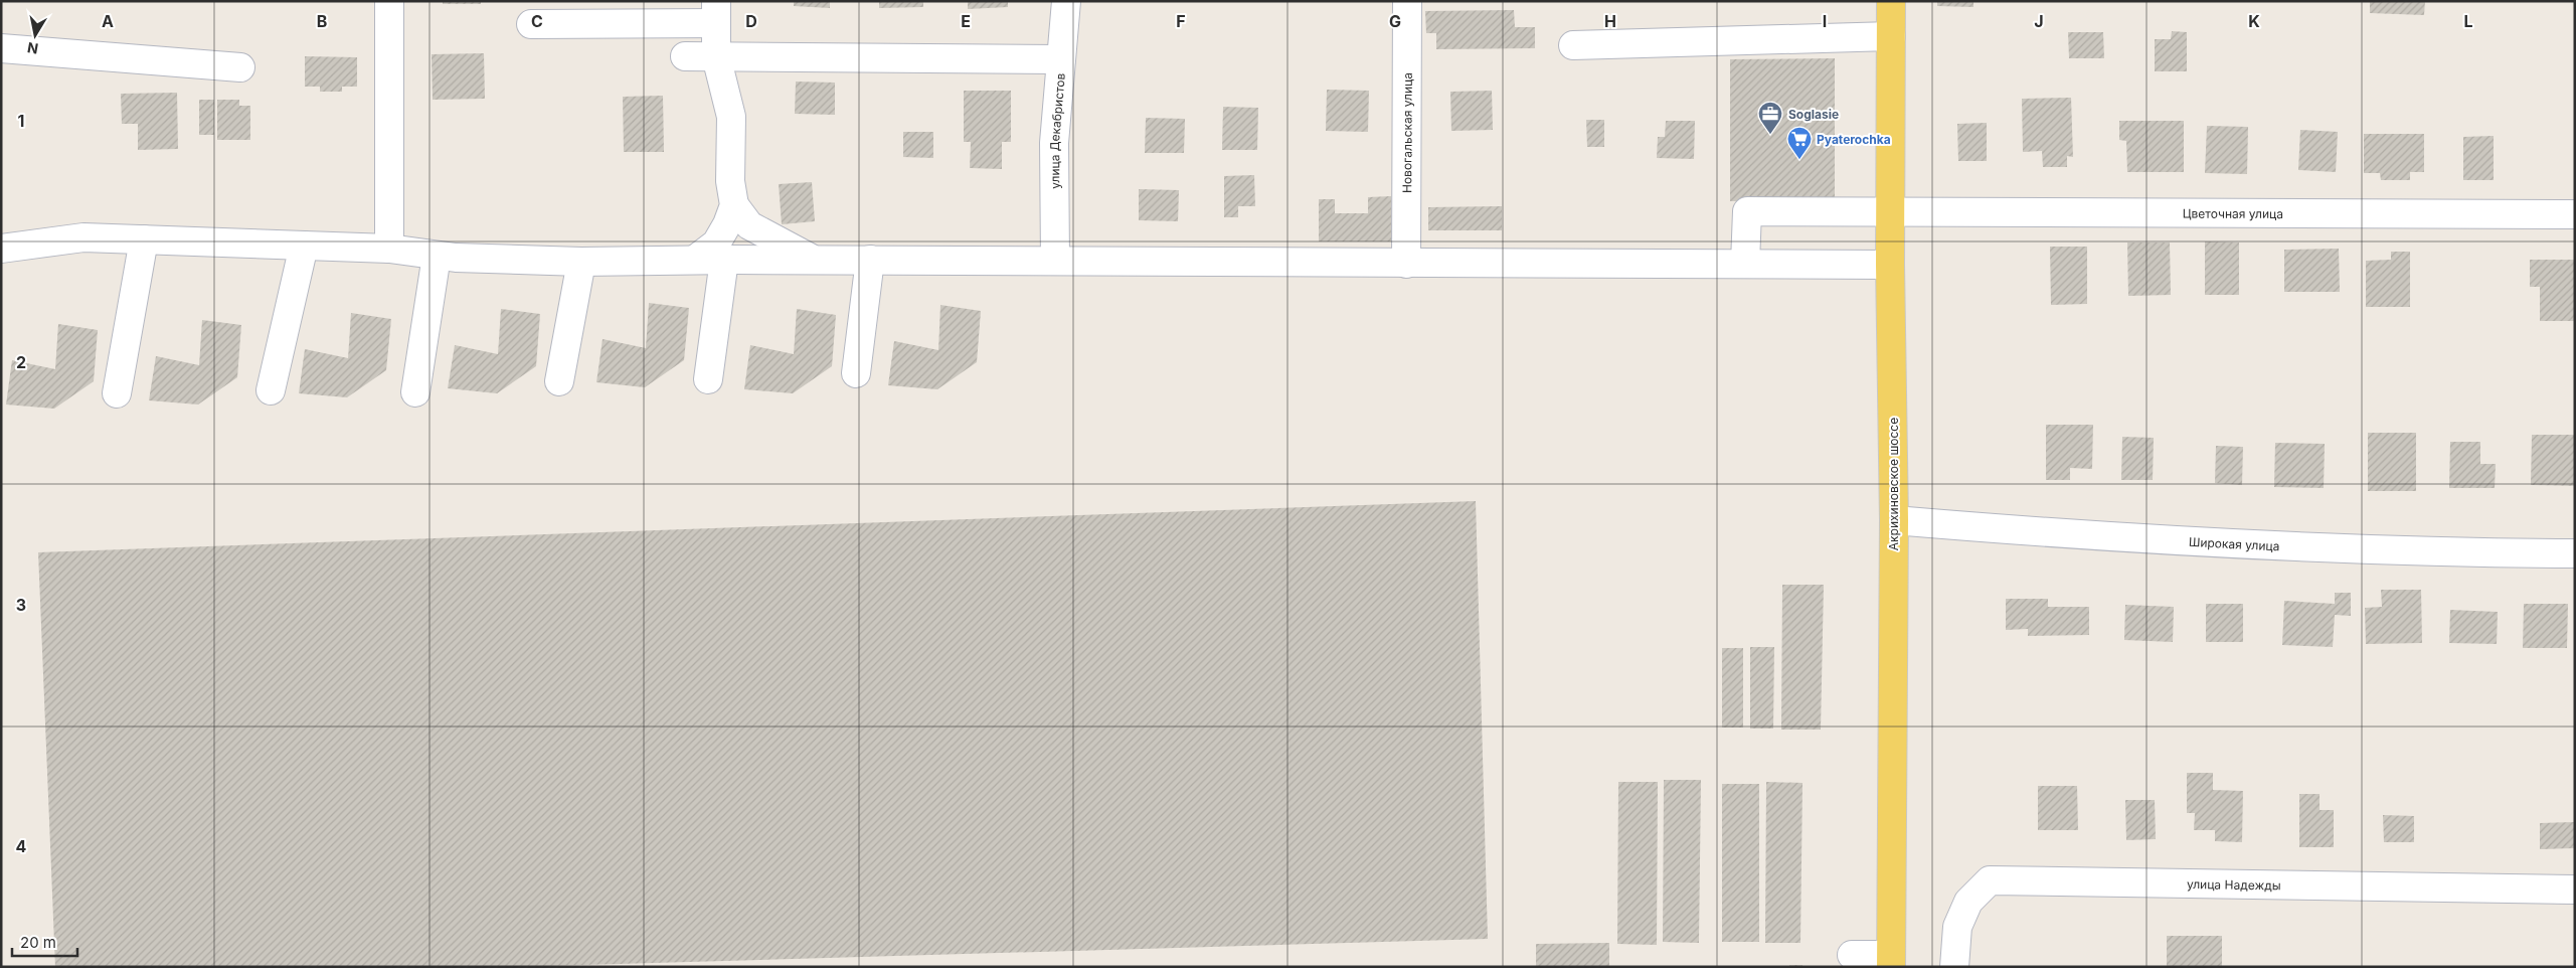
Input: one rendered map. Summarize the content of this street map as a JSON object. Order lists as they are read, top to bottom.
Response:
{
  "streets": {
    "main road": ["Акрихиновское шоссе"],
    "street": [
      "улица Декабристов",
      "Новогальская улица",
      "Цветочная улица",
      "Широкая улица",
      "улица Надежды"
    ]
  },
  "crossings": [
    ["Цветочная улица", "Акрихиновское шоссе"],
    ["Акрихиновское шоссе", "Широкая улица"]
  ],
  "places": {
    "office": ["Soglasie"],
    "supermarket": ["Pyaterochka"]
  },
  "scale_bar": "20 m",
  "north": "bottom",
  "grid": {
    "columns": [
      "A",
      "B",
      "C",
      "D",
      "E",
      "F",
      "G",
      "H",
      "I",
      "J",
      "K",
      "L"
    ],
    "rows": [
      "1",
      "2",
      "3",
      "4"
    ]
  }
}
